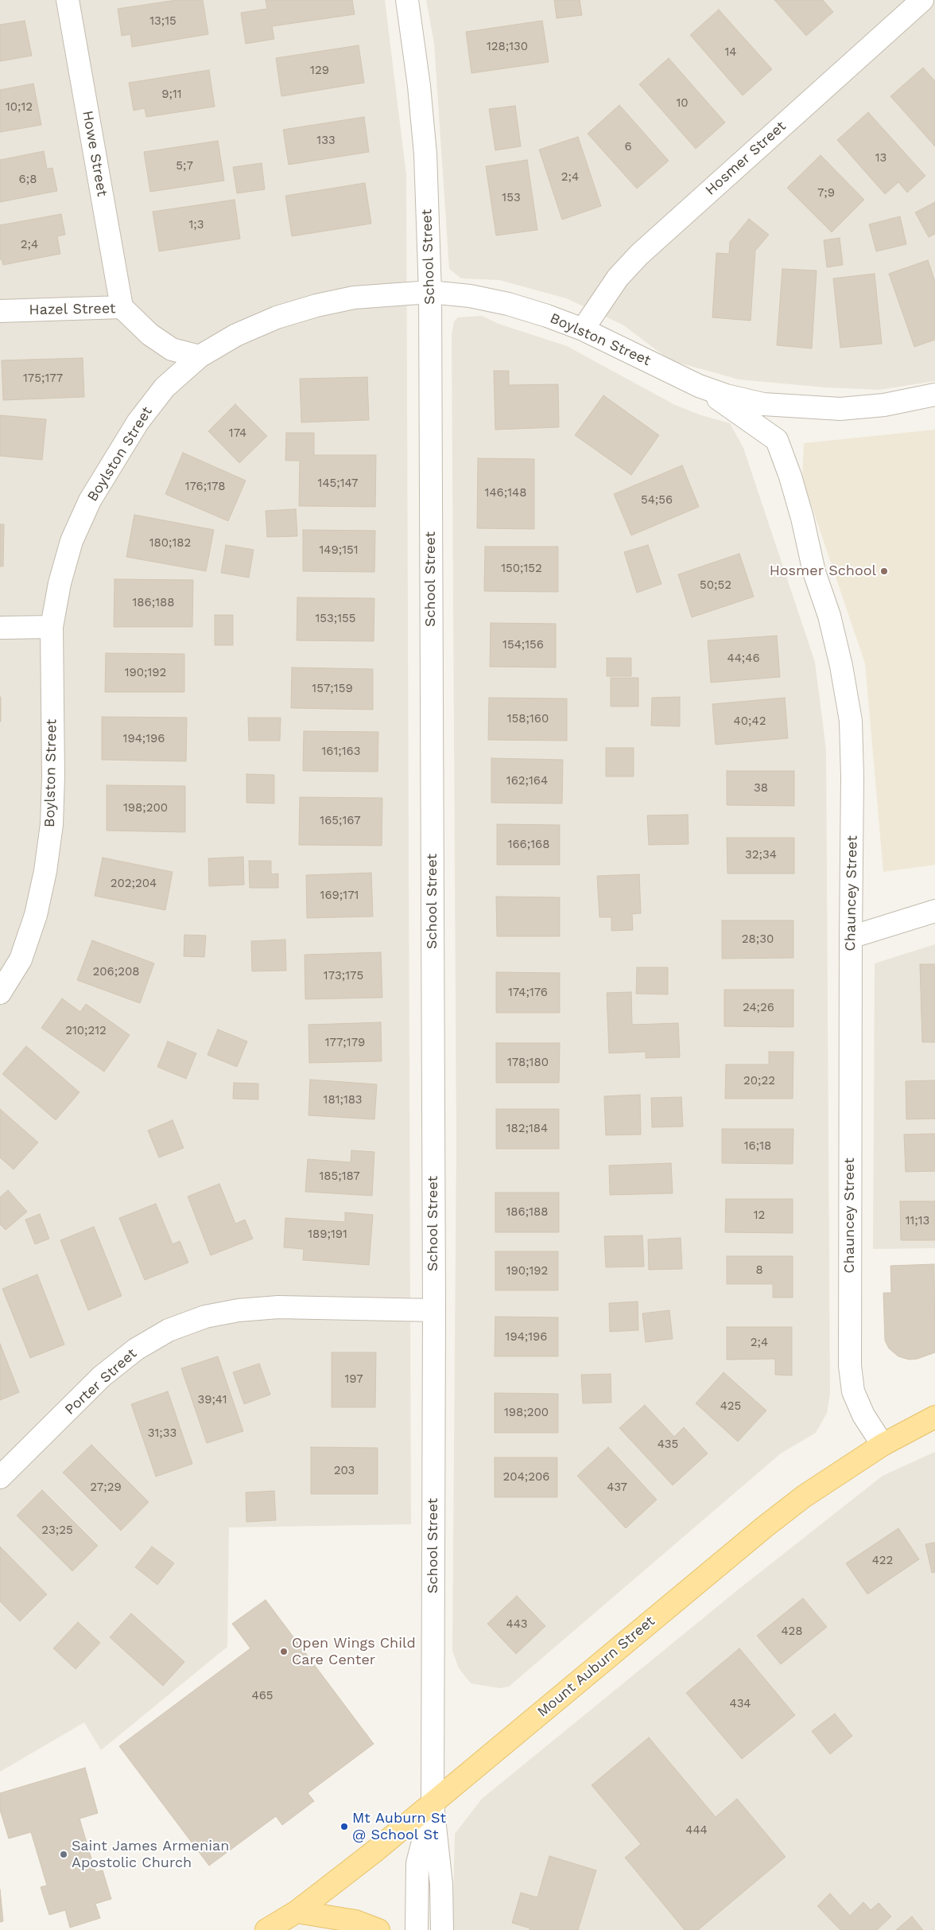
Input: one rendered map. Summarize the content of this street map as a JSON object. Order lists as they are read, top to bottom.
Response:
{
  "streets": {
    "main road": ["Mount Auburn Street"],
    "street": [
      "Howe Street",
      "Hosmer Street",
      "School Street",
      "Hazel Street",
      "Boylston Street",
      "Chauncey Street",
      "Porter Street"
    ]
  },
  "crossings": [
    ["Howe Street", "Hazel Street"],
    ["Hosmer Street", "Boylston Street"],
    ["School Street", "Boylston Street"],
    ["School Street", "Porter Street"],
    ["School Street", "Mount Auburn Street"],
    ["Hazel Street", "Boylston Street"],
    ["Boylston Street", "Chauncey Street"],
    ["Chauncey Street", "Mount Auburn Street"]
  ],
  "places": [
    "Hosmer School",
    "Open Wings Child Care Center",
    "Mt Auburn St @ School St",
    "Saint James Armenian Apostolic Church"
  ],
  "house_numbers": [
    "13;15",
    "128;130",
    "14",
    "129",
    "9;11",
    "10",
    "10;12",
    "133",
    "6",
    "13",
    "5;7",
    "2;4",
    "6;8",
    "7;9",
    "153",
    "1;3",
    "2;4",
    "175;177",
    "174",
    "145;147",
    "176;178",
    "146;148",
    "54;56",
    "180;182",
    "149;151",
    "150;152",
    "50;52",
    "186;188",
    "153;155",
    "154;156",
    "44;46",
    "190;192",
    "157;159",
    "158;160",
    "40;42",
    "194;196",
    "161;163",
    "162;164",
    "38",
    "198;200",
    "165;167",
    "166;168",
    "32;34",
    "202;204",
    "169;171",
    "28;30",
    "206;208",
    "173;175",
    "174;176",
    "24;26",
    "210;212",
    "177;179",
    "178;180",
    "20;22",
    "181;183",
    "182;184",
    "16;18",
    "185;187",
    "186;188",
    "12",
    "11;13",
    "189;191",
    "8",
    "190;192",
    "194;196",
    "2;4",
    "197",
    "39;41",
    "425",
    "198;200",
    "31;33",
    "435",
    "203",
    "204;206",
    "27;29",
    "437",
    "23;25",
    "422",
    "443",
    "428",
    "465",
    "434",
    "444"
  ]
}
